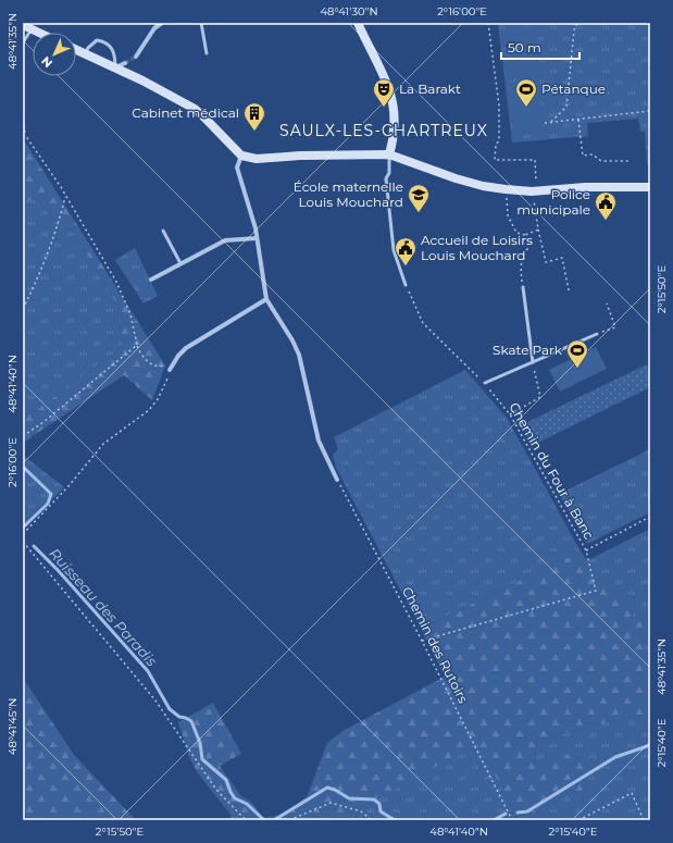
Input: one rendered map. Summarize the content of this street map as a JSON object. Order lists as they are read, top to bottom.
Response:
{
  "streets": {
    "path": ["Chemin du Four à Banc", "Chemin des Rutoirs"]
  },
  "crossings": [
    ["Chemin du Four à Banc", "Chemin des Rutoirs"]
  ],
  "districts": ["SAULX-LES-CHARTREUX"],
  "water": ["Ruisseau des Paradis"],
  "places": {
    "theatre": ["La Barakt"],
    "sports": ["Pétanque", "Skate Park"],
    "building": ["Cabinet médical"],
    "school or university": ["École maternelle Louis Mouchard"],
    "public building": ["Police municipale", "Accueil de Loisirs Louis Mouchard"]
  },
  "scale_bar": "50 m",
  "north": "bottom left",
  "coordinates": [
    "48°41'30\"N",
    "2°16'00\"E",
    "48°41'35\"N",
    "2°15'50\"E",
    "48°41'40\"N",
    "48°41'45\"N",
    "2°15'40\"E"
  ]
}
